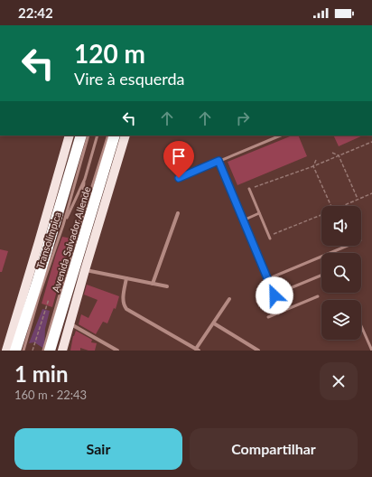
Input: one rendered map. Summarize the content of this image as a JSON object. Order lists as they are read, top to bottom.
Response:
{
  "streets": {
    "highway": ["Avenida Salvador Allende"],
    "lane": ["Transolímpica"]
  },
  "page": {
    "status": "22:42",
    "turn": ["120 m", "Vire à esquerda"],
    "heading": ["1 min", "160 m · 22:43"],
    "buttons": ["Sair", "Compartilhar"]
  }
}
